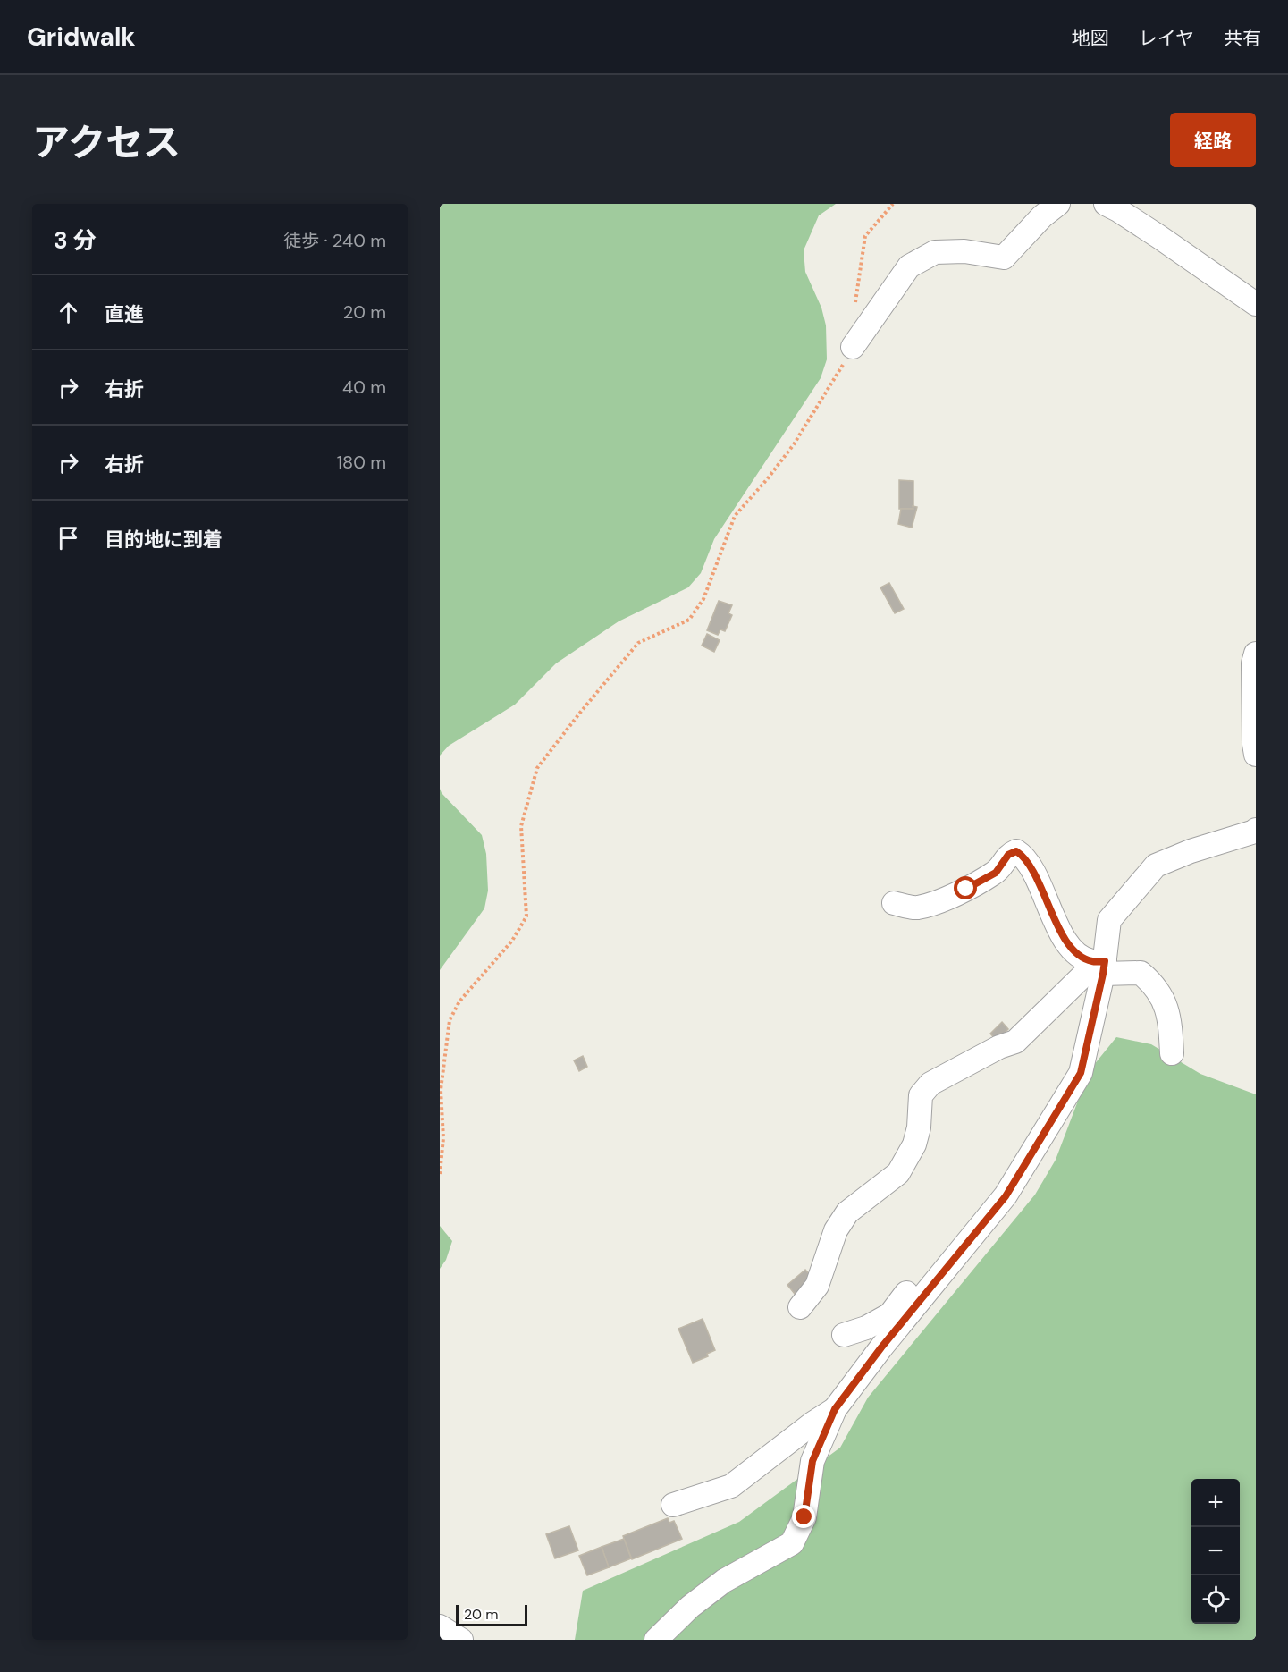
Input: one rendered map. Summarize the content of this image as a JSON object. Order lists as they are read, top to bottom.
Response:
{
  "scale_bar": "20 m",
  "page": {
    "header": "Gridwalk",
    "nav": ["地図", "レイヤ", "共有"],
    "title": "アクセス",
    "buttons": "経路",
    "heading": ["3 分", "徒歩 · 240 m"],
    "list": [
      ["直進", "20 m"],
      ["右折", "40 m"],
      ["右折", "180 m"],
      "目的地に到着"
    ],
    "map_buttons": ["+", "−"],
    "scale": "20 m"
  }
}
